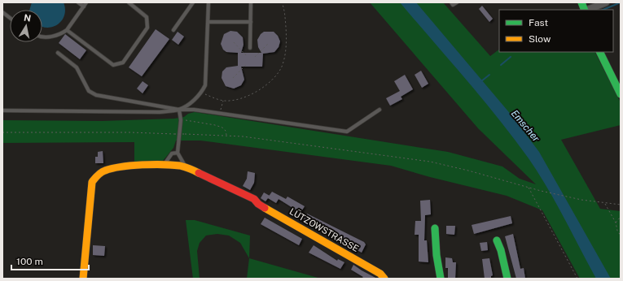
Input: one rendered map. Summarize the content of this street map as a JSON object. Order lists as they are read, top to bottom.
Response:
{
  "streets": {
    "street": ["LÜTZOWSTRASSE"]
  },
  "water": ["Emscher"],
  "legend": ["Fast", "Slow"],
  "scale_bar": "100 m",
  "north": "top"
}
